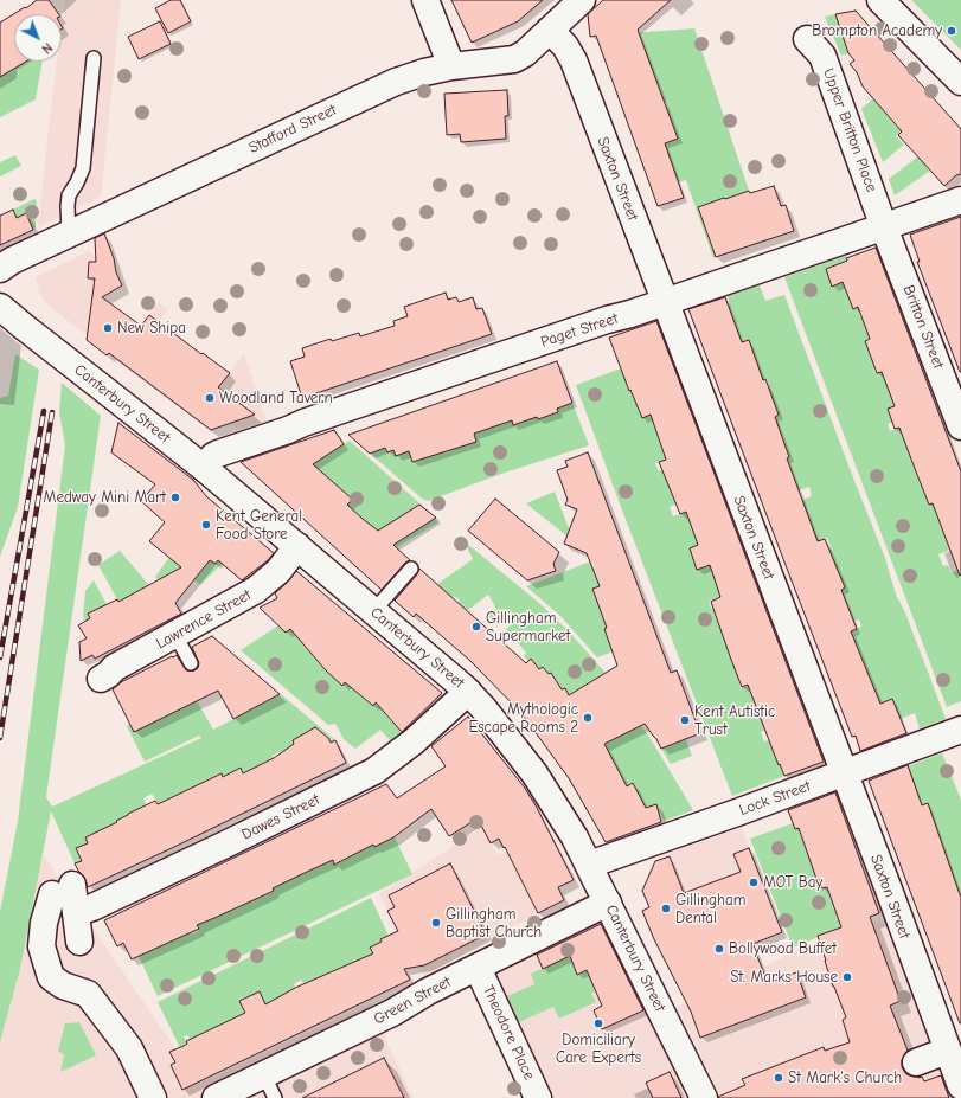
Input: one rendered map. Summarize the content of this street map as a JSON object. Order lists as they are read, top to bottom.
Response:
{
  "streets": {
    "street": [
      "Stafford Street",
      "Upper Britton Place",
      "Saxton Street",
      "Britton Street",
      "Paget Street",
      "Canterbury Street",
      "Lawrence Street",
      "Lock Street",
      "Dawes Street",
      "Green Street",
      "Theodore Place"
    ]
  },
  "crossings": [
    ["Stafford Street", "Saxton Street"],
    ["Upper Britton Place", "Britton Street"],
    ["Upper Britton Place", "Paget Street"],
    ["Saxton Street", "Paget Street"],
    ["Saxton Street", "Lock Street"],
    ["Britton Street", "Paget Street"],
    ["Paget Street", "Canterbury Street"],
    ["Canterbury Street", "Lawrence Street"],
    ["Canterbury Street", "Lock Street"],
    ["Canterbury Street", "Dawes Street"],
    ["Canterbury Street", "Green Street"],
    ["Green Street", "Theodore Place"]
  ],
  "places": [
    "Brompton Academy",
    "New Shipa",
    "Woodland Tavern",
    "Medway Mini Mart",
    "Kent General Food Store",
    "Gillingham Supermarket",
    "Mythologic Escape Rooms 2",
    "Kent Autistic Trust",
    "MOT Bay",
    "Gillingham Dental",
    "Gillingham Baptist Church",
    "Bollywood Buffet",
    "St. Marks House",
    "Domiciliary Care Experts",
    "St Mark's Church"
  ],
  "north": "bottom right"
}
